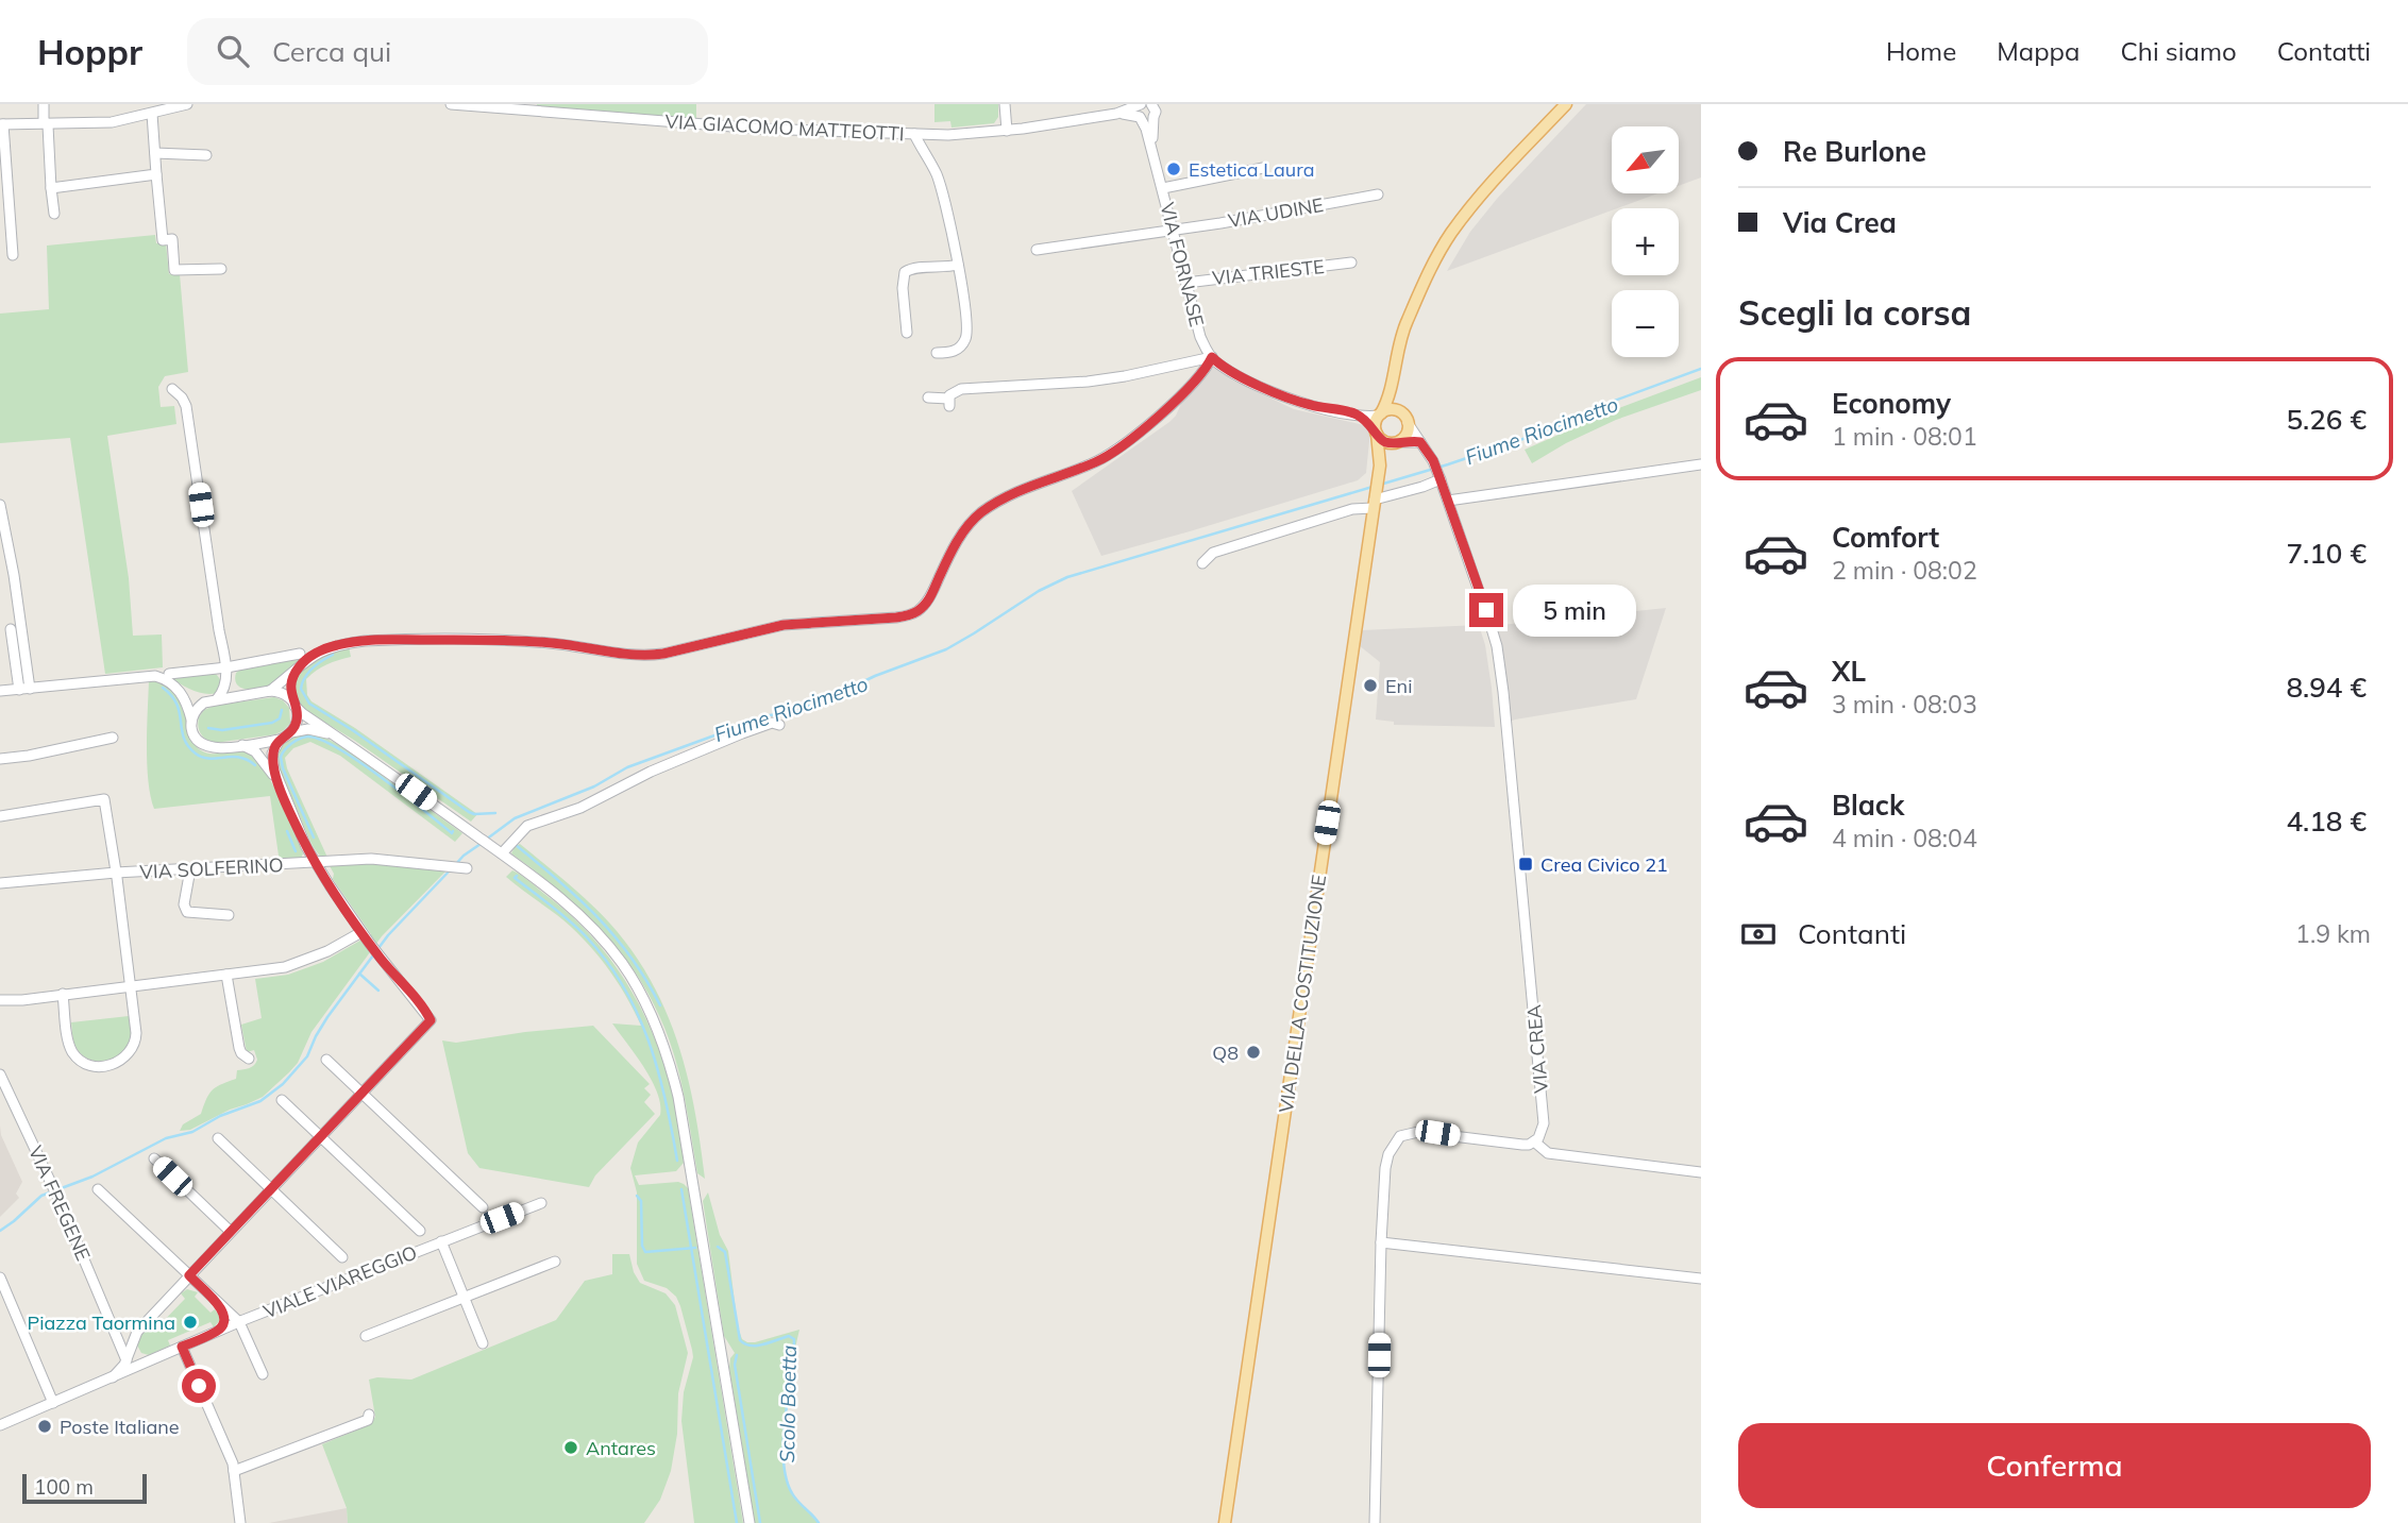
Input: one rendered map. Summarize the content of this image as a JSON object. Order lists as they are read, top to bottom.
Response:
{
  "streets": {
    "main road": ["VIA DELLA COSTITUZIONE"],
    "street": [
      "VIA GIACOMO MATTEOTTI",
      "VIA UDINE",
      "VIA FORNASE",
      "VIA TRIESTE",
      "VIA SOLFERINO",
      "VIA CREA",
      "VIA FREGENE",
      "VIALE VIAREGGIO"
    ]
  },
  "crossings": [
    ["VIA GIACOMO MATTEOTTI", "VIA FORNASE"],
    ["VIA UDINE", "VIA FORNASE"],
    ["VIA FORNASE", "VIA TRIESTE"],
    ["VIA DELLA COSTITUZIONE", "VIA CREA"],
    ["VIA FREGENE", "VIALE VIAREGGIO"]
  ],
  "water": ["Fiume Riocimetto", "Scolo Boetta"],
  "places": {
    "other": [
      "Estetica Laura",
      "Eni",
      "Q8",
      "Piazza Taormina",
      "Poste Italiane",
      "Antares"
    ],
    "transit": ["Crea Civico 21"]
  },
  "scale_bar": "100 m",
  "north": "bottom left",
  "page": {
    "header": "Hoppr",
    "search": "Cerca qui",
    "nav": [
      "Home",
      "Mappa",
      "Chi siamo",
      "Contatti"
    ],
    "banner": ["Re Burlone", "Via Crea"],
    "map_buttons": ["+", "−"],
    "heading": "Scegli la corsa",
    "list": [
      {
        "name": "Economy",
        "note": "1 min · 08:01",
        "value": "5.26 €"
      },
      {
        "name": "Comfort",
        "note": "2 min · 08:02",
        "value": "7.10 €"
      },
      {
        "name": "XL",
        "note": "3 min · 08:03",
        "value": "8.94 €"
      },
      {
        "name": "Black",
        "note": "4 min · 08:04",
        "value": "4.18 €"
      }
    ],
    "bubble": "5 min",
    "pay": ["Contanti", "1.9 km"],
    "buttons": "Conferma",
    "scale": "100 m"
  }
}
